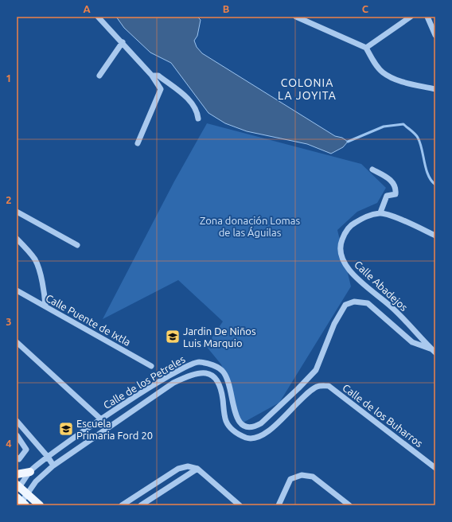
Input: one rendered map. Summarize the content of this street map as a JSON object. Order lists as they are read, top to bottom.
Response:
{
  "streets": {
    "street": [
      "Calle Abadejos",
      "Calle Puente de Ixtla",
      "Calle de los Petreles",
      "Calle de los Buharros"
    ]
  },
  "crossings": [
    ["Calle Abadejos", "Calle de los Petreles"],
    ["Calle de los Petreles", "Calle de los Buharros"]
  ],
  "districts": ["COLONIA LA JOYITA"],
  "parks": ["Zona donación Lomas de las Águilas"],
  "places": {
    "school or university": ["Jardin De Niños Luis Marquio", "Escuela Primaria Ford 20"]
  },
  "grid": {
    "columns": ["A", "B", "C"],
    "rows": [
      "1",
      "2",
      "3",
      "4"
    ]
  }
}
